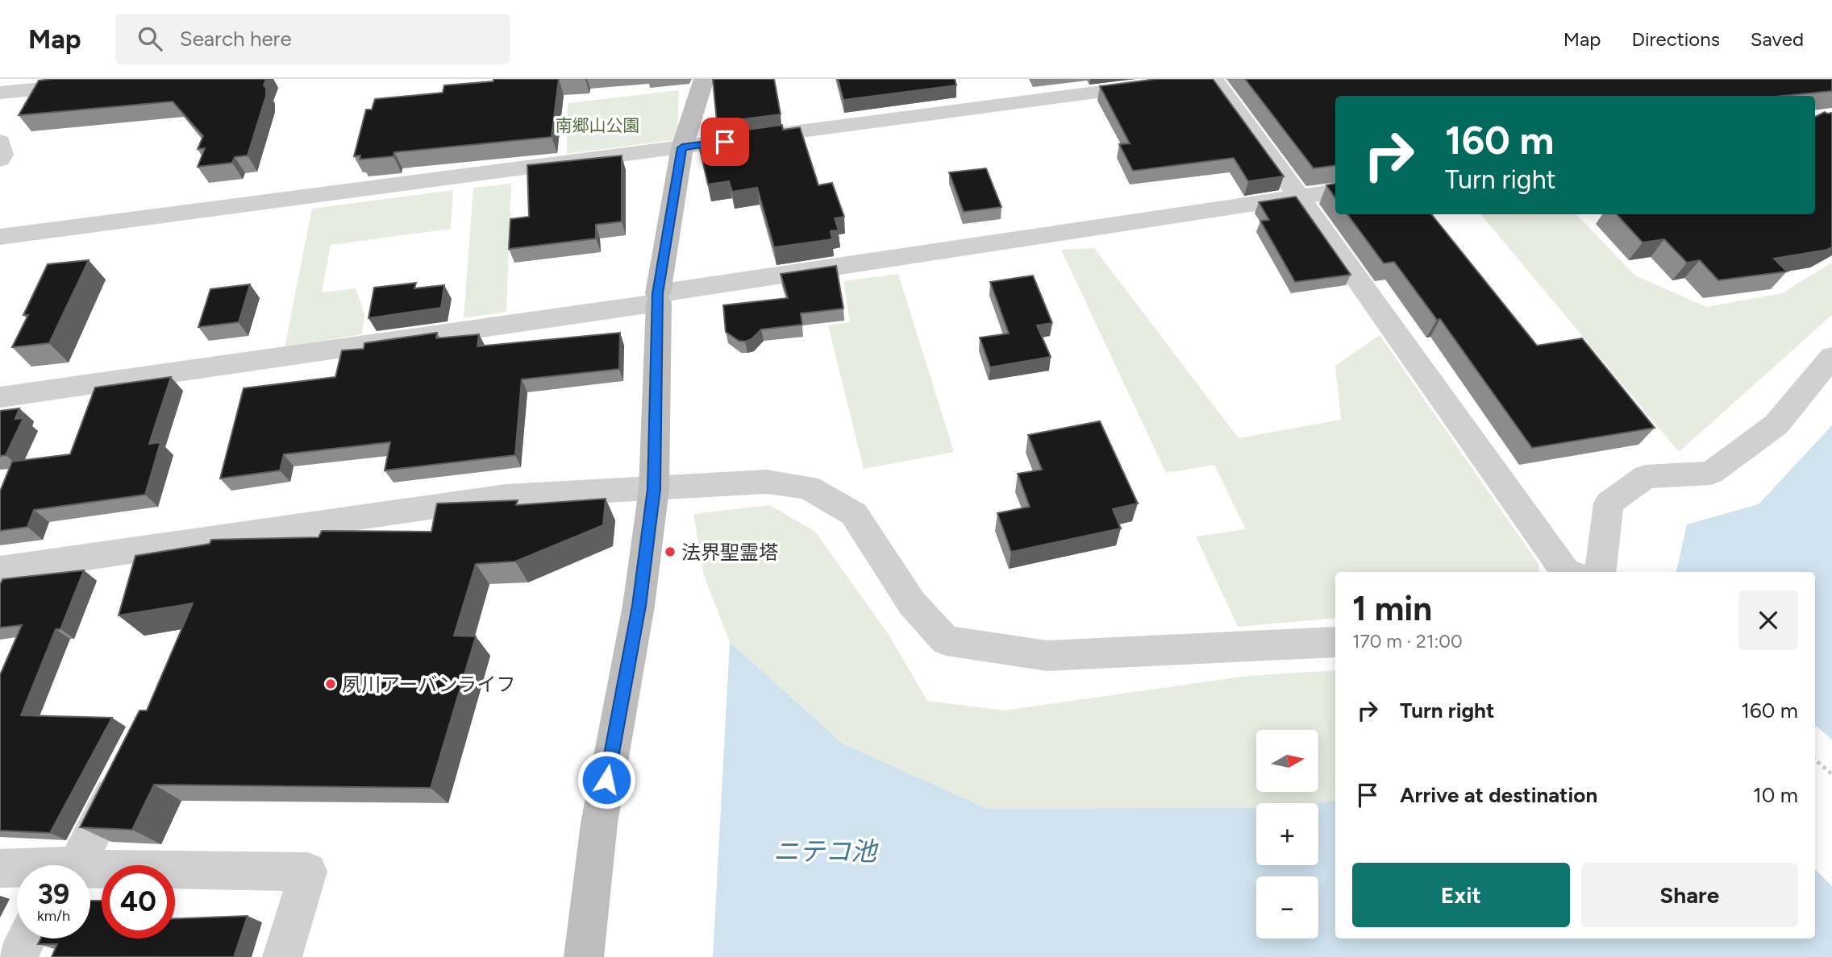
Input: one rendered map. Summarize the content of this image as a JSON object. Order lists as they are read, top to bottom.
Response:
{
  "water": ["ニテコ池"],
  "parks": ["南郷山公園"],
  "places": ["法界聖霊塔", "夙川アーバンライフ"],
  "north": "right",
  "page": {
    "header": "Map",
    "search": "Search here",
    "nav": ["Map", "Directions", "Saved"],
    "turn": ["160 m", "Turn right"],
    "heading": ["1 min", "170 m · 21:00"],
    "list": [
      {
        "name": "Turn right",
        "value": "160 m"
      },
      {
        "name": "Arrive at destination",
        "value": "10 m"
      }
    ],
    "map_buttons": ["+", "−"],
    "buttons": ["Exit", "Share"],
    "speed": "39 km/h",
    "limit": "40"
  }
}
